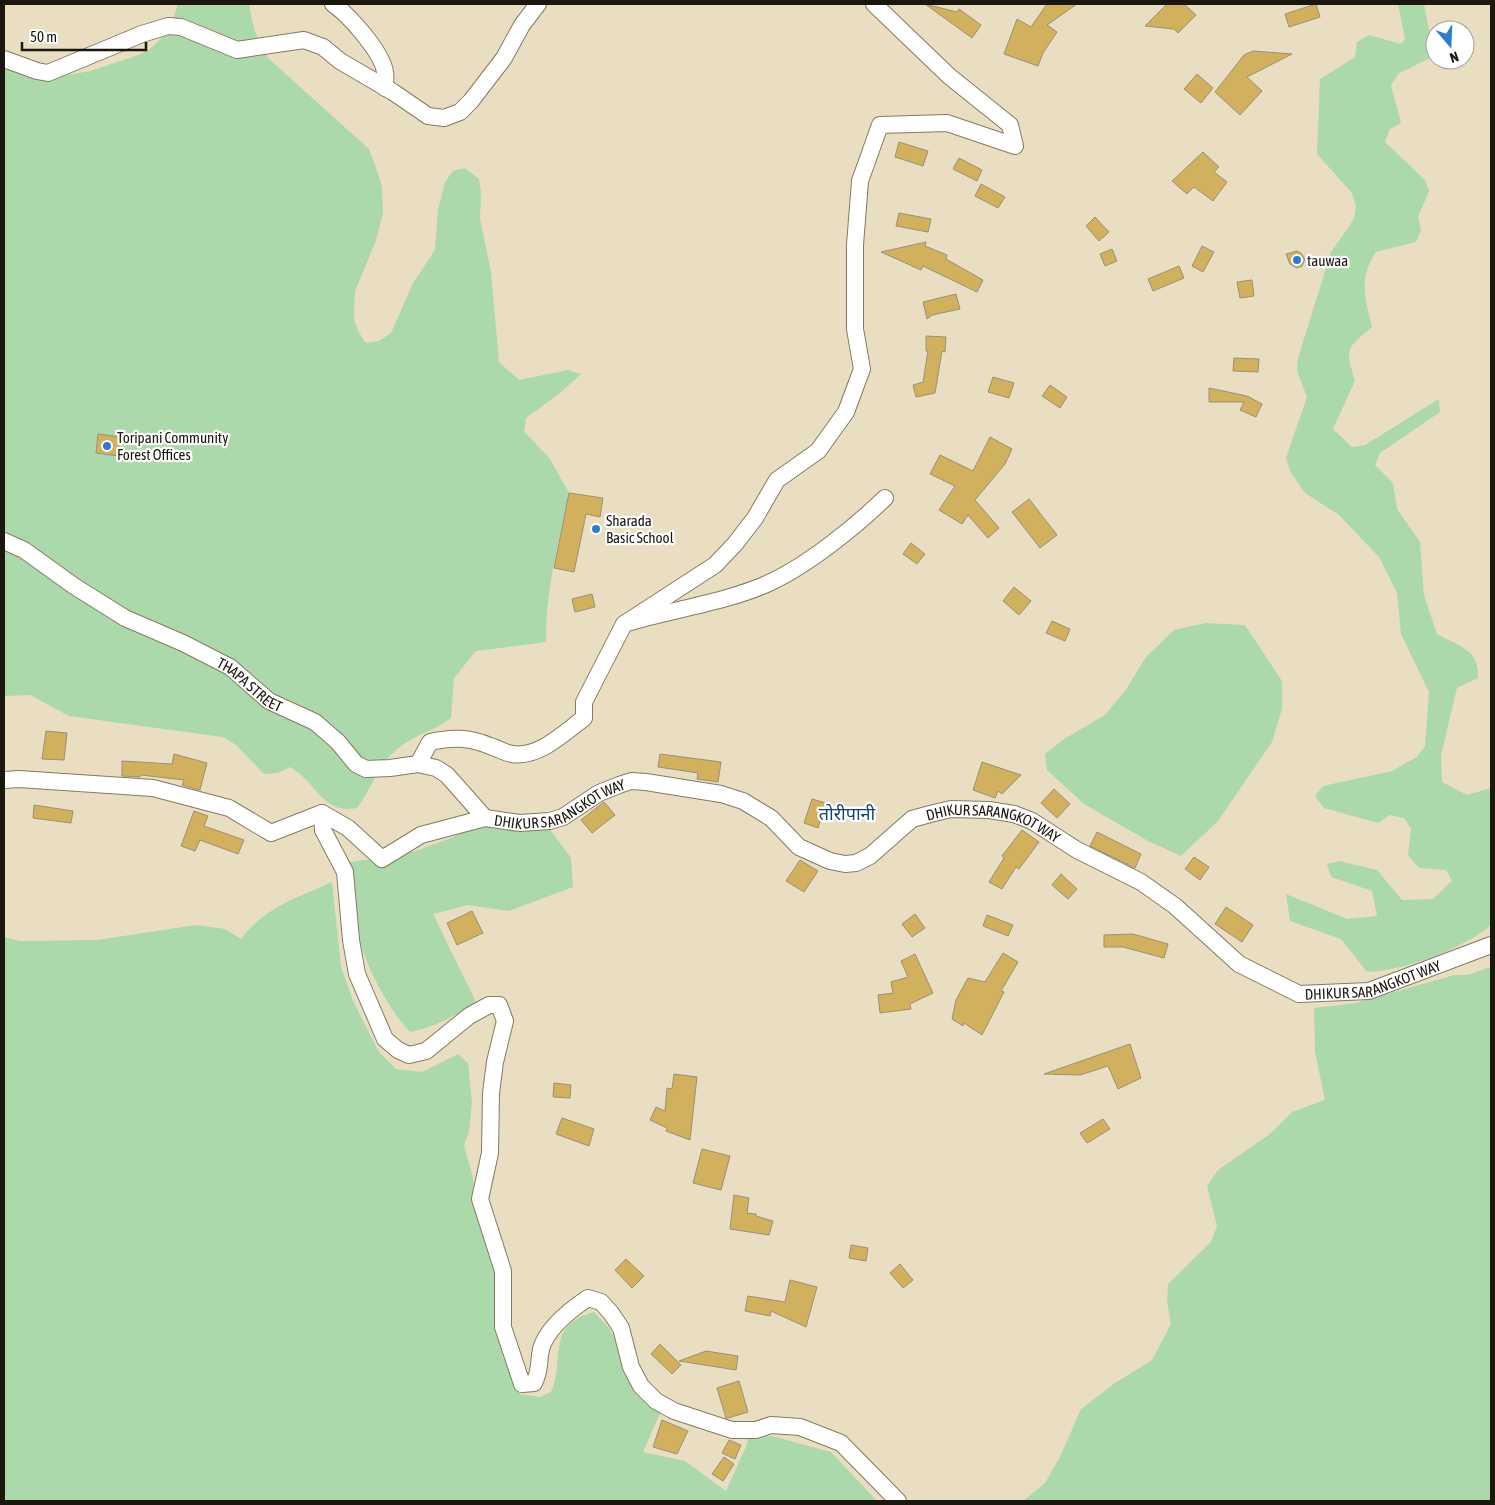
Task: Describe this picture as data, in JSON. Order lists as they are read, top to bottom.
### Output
{
  "streets": {
    "street": ["THAPA STREET", "DHIKUR SARANGKOT WAY"]
  },
  "crossings": [
    ["THAPA STREET", "DHIKUR SARANGKOT WAY"]
  ],
  "districts": ["तोरीपानी"],
  "places": ["tauwaa", "Toripani Community Forest Offices", "Sharada Basic School"],
  "scale_bar": "50 m",
  "north": "bottom"
}
